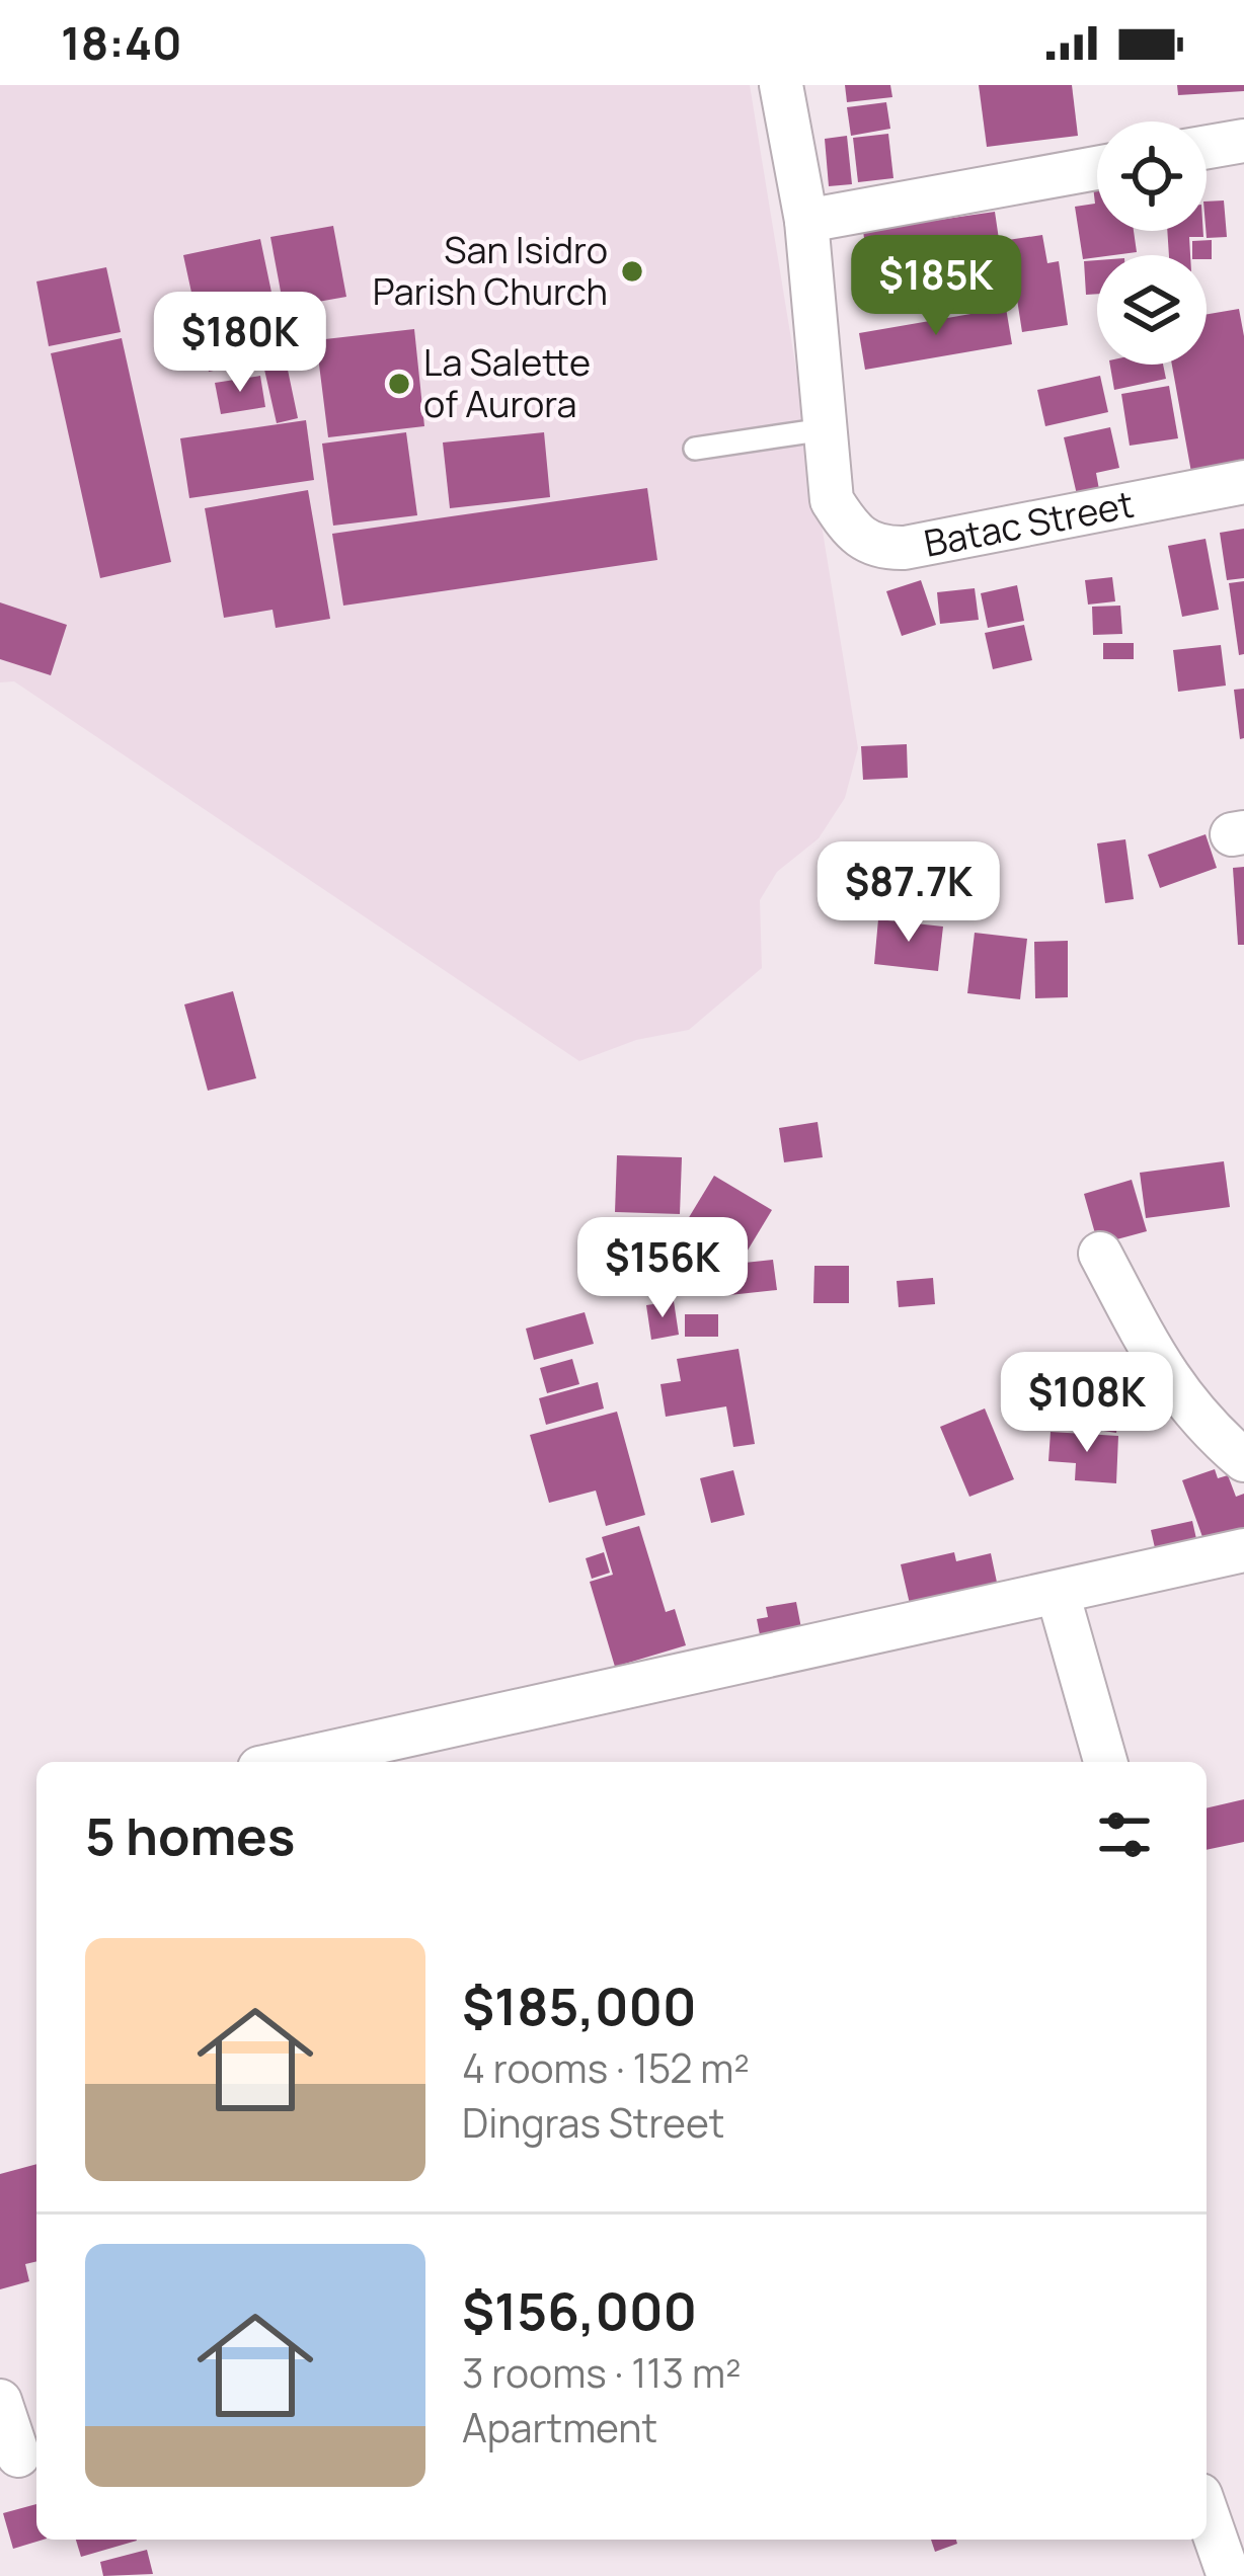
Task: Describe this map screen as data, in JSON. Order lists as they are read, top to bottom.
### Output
{
  "streets": {
    "street": ["Batac Street"]
  },
  "places": ["San Isidro Parish Church", "La Salette of Aurora"],
  "page": {
    "status": "18:40",
    "price": [
      "$185K",
      "$180K",
      "$87.7K",
      "$156K",
      "$108K"
    ],
    "heading": "5 homes",
    "list": [
      {
        "name": "$185,000",
        "note": "4 rooms · 152 m² · Dingras Street"
      },
      {
        "name": "$156,000",
        "note": "3 rooms · 113 m² · Apartment"
      }
    ]
  }
}
